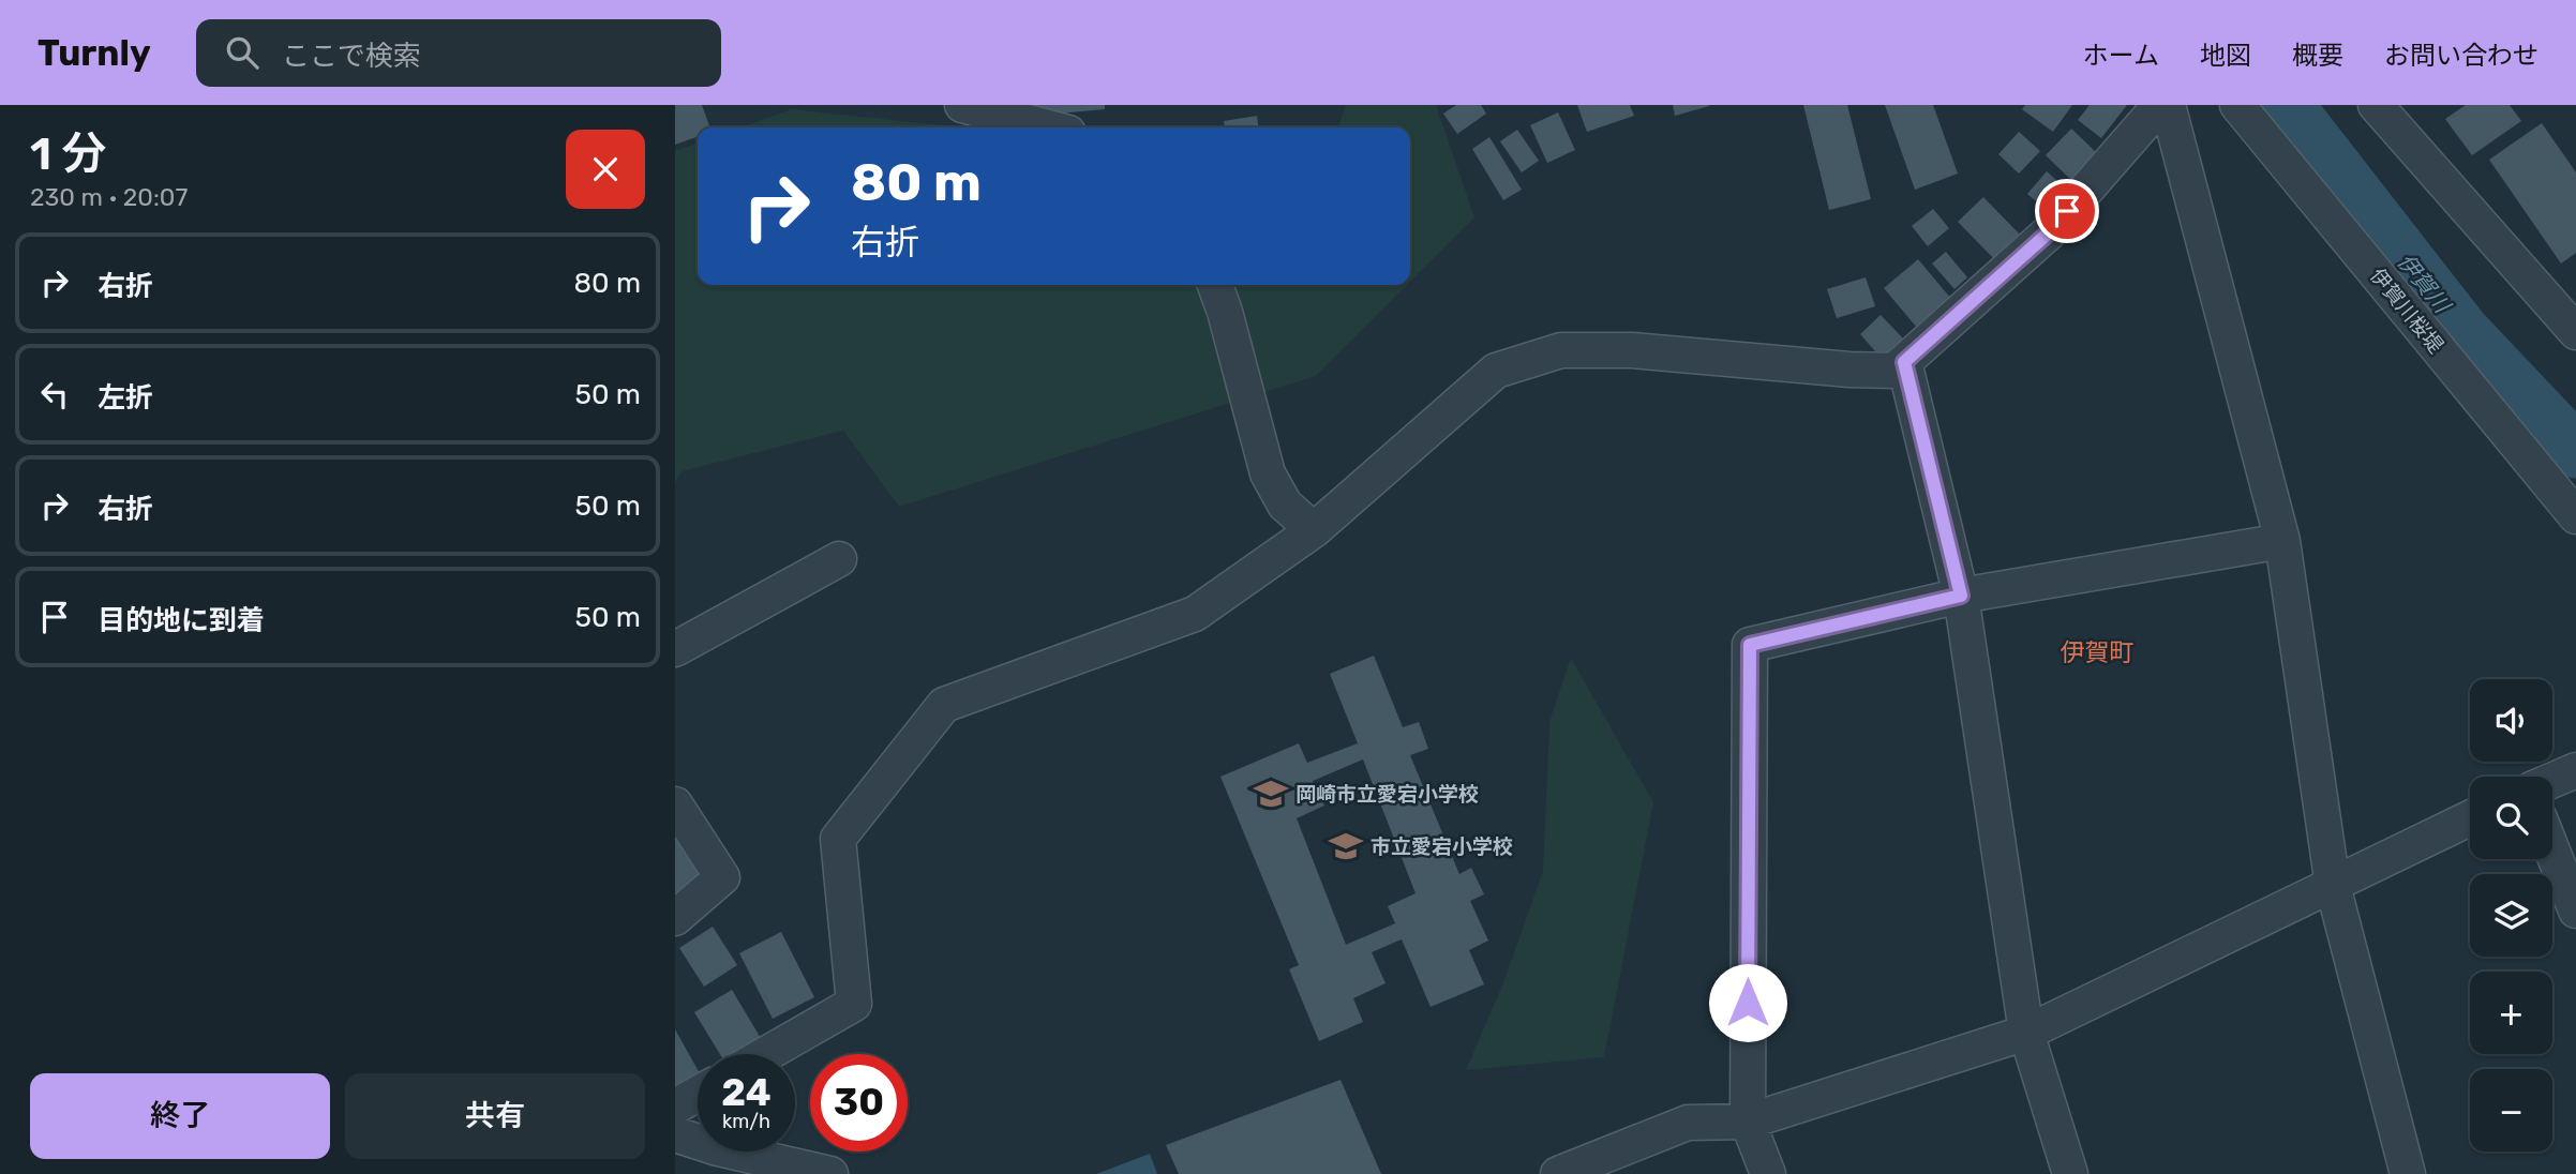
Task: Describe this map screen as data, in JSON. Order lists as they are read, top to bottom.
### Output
{
  "streets": {
    "street": ["伊賀川桜堤"]
  },
  "districts": ["伊賀町"],
  "water": ["伊賀川"],
  "places": {
    "school or university": ["岡崎市立愛宕小学校", "市立愛宕小学校"]
  },
  "page": {
    "header": "Turnly",
    "search": "ここで検索",
    "nav": [
      "ホーム",
      "地図",
      "概要",
      "お問い合わせ"
    ],
    "heading": ["1 分", "230 m · 20:07"],
    "turn": ["80 m", "右折"],
    "list": [
      {
        "name": "右折",
        "value": "80 m"
      },
      {
        "name": "左折",
        "value": "50 m"
      },
      {
        "name": "右折",
        "value": "50 m"
      },
      {
        "name": "目的地に到着",
        "value": "50 m"
      }
    ],
    "map_buttons": ["+", "−"],
    "speed": "24 km/h",
    "limit": "30",
    "buttons": ["終了", "共有"]
  }
}
